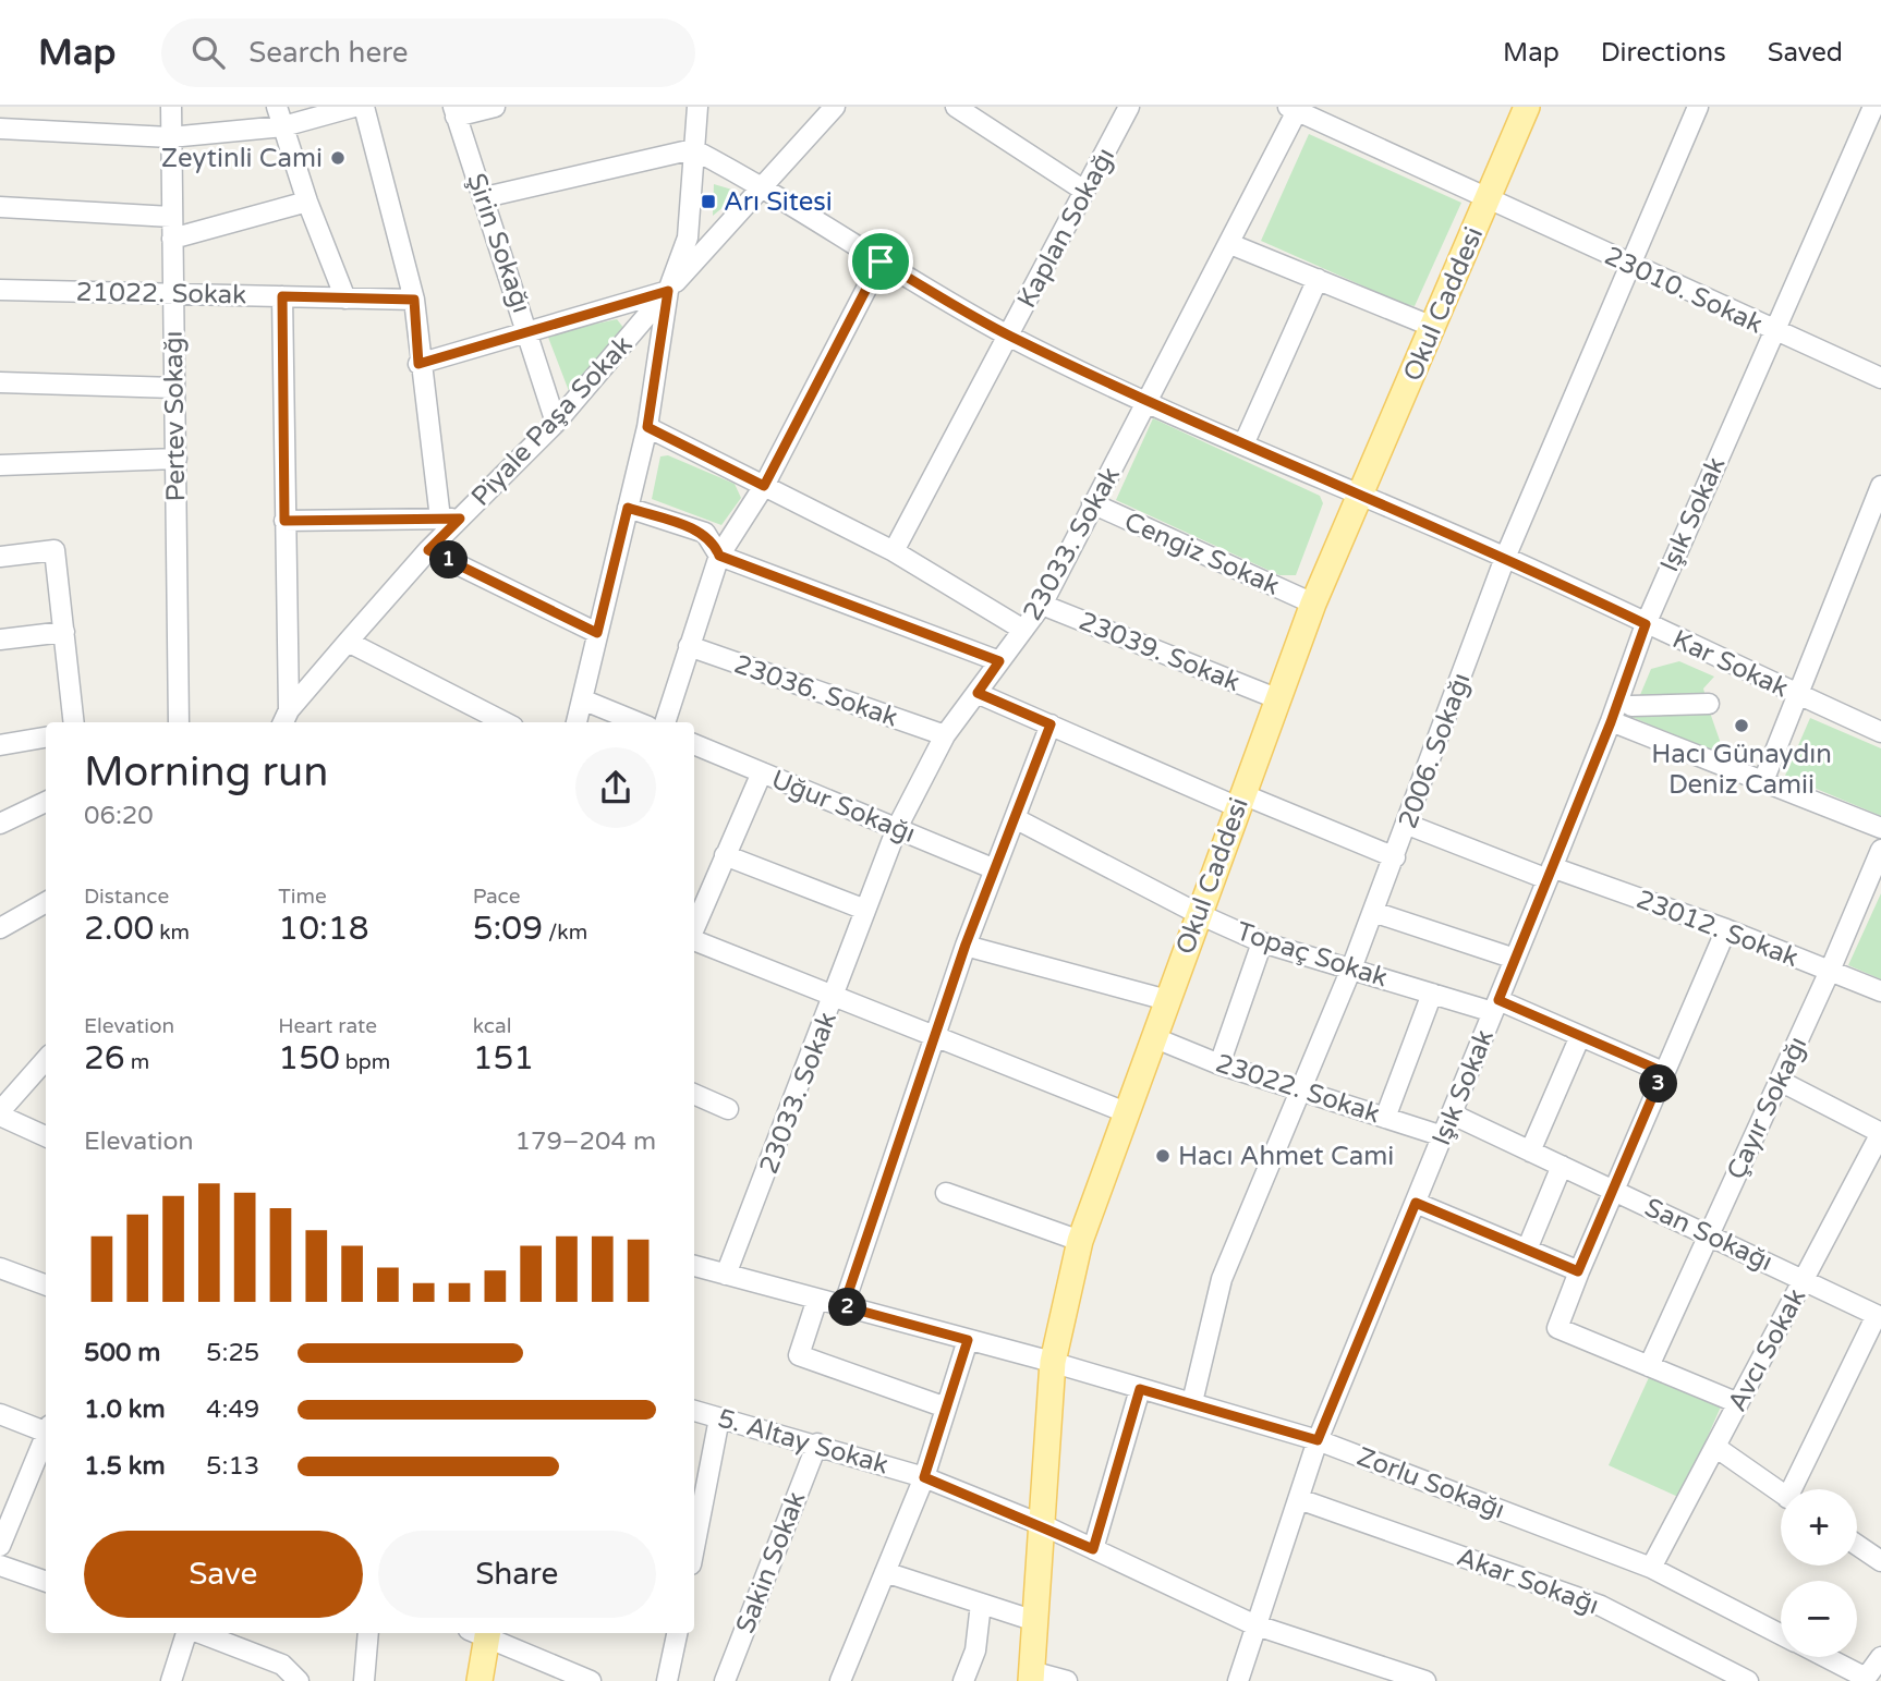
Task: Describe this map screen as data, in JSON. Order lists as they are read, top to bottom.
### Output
{
  "streets": {
    "main road": ["Okul Caddesi"],
    "street": [
      "Kaplan Sokağı",
      "Şirin Sokağı",
      "23010. Sokak",
      "21022. Sokak",
      "Pertev Sokağı",
      "Piyale Paşa Sokak",
      "Işık Sokak",
      "23033. Sokak",
      "Cengiz Sokak",
      "23039. Sokak",
      "Kar Sokak",
      "23036. Sokak",
      "2006. Sokağı",
      "Uğur Sokağı",
      "23012. Sokak",
      "Topaç Sokak",
      "23022. Sokak",
      "Çayır Sokağı",
      "San Sokağı",
      "Avcı Sokak",
      "5. Altay Sokak",
      "Zorlu Sokağı",
      "Sakin Sokak",
      "Akar Sokağı"
    ]
  },
  "crossings": [
    ["Kaplan Sokağı", "Kar Sokak"],
    ["Şirin Sokağı", "Piyale Paşa Sokak"],
    ["23010. Sokak", "Okul Caddesi"],
    ["23010. Sokak", "Işık Sokak"],
    ["23010. Sokak", "23033. Sokak"],
    ["23010. Sokak", "2006. Sokağı"],
    ["21022. Sokak", "Pertev Sokağı"],
    ["Okul Caddesi", "Cengiz Sokak"],
    ["Okul Caddesi", "23039. Sokak"],
    ["Okul Caddesi", "Kar Sokak"],
    ["Okul Caddesi", "Topaç Sokak"],
    ["Okul Caddesi", "23022. Sokak"],
    ["Okul Caddesi", "5. Altay Sokak"],
    ["Okul Caddesi", "Zorlu Sokağı"],
    ["Piyale Paşa Sokak", "Kar Sokak"],
    ["Işık Sokak", "Kar Sokak"],
    ["Işık Sokak", "23012. Sokak"],
    ["Işık Sokak", "Topaç Sokak"],
    ["Işık Sokak", "23022. Sokak"],
    ["Işık Sokak", "San Sokağı"],
    ["Işık Sokak", "5. Altay Sokak"],
    ["Işık Sokak", "Zorlu Sokağı"],
    ["Işık Sokak", "Akar Sokağı"],
    ["23033. Sokak", "Cengiz Sokak"],
    ["23033. Sokak", "23039. Sokak"],
    ["23033. Sokak", "Kar Sokak"],
    ["23033. Sokak", "23036. Sokak"],
    ["23033. Sokak", "Uğur Sokağı"],
    ["23033. Sokak", "Zorlu Sokağı"],
    ["Kar Sokak", "2006. Sokağı"],
    ["2006. Sokağı", "23012. Sokak"],
    ["2006. Sokağı", "Topaç Sokak"],
    ["2006. Sokağı", "23022. Sokak"],
    ["2006. Sokağı", "Zorlu Sokağı"],
    ["23012. Sokak", "Çayır Sokağı"],
    ["Çayır Sokağı", "San Sokağı"],
    ["San Sokağı", "Avcı Sokak"],
    ["Avcı Sokak", "Zorlu Sokağı"],
    ["5. Altay Sokak", "Sakin Sokak"]
  ],
  "places": {
    "other": ["Zeytinli Cami", "Hacı Günaydın Deniz Camii", "Hacı Ahmet Cami"],
    "transit": ["Arı Sitesi"]
  },
  "page": {
    "header": "Map",
    "search": "Search here",
    "nav": ["Map", "Directions", "Saved"],
    "pins": ["1", "3", "2"],
    "heading": ["Morning run", "06:20"],
    "stats": [
      ["Distance", "2.00 km"],
      ["Time", "10:18"],
      ["Pace", "5:09 /km"],
      ["Elevation", "26 m"],
      ["Heart rate", "150 bpm"],
      ["kcal", "151"]
    ],
    "chart": ["Elevation", "179–204 m"],
    "list": [
      {
        "name": "500 m",
        "note": "5:25"
      },
      {
        "name": "1.0 km",
        "note": "4:49"
      },
      {
        "name": "1.5 km",
        "note": "5:13"
      }
    ],
    "map_buttons": ["+", "−"],
    "buttons": ["Save", "Share"]
  }
}
